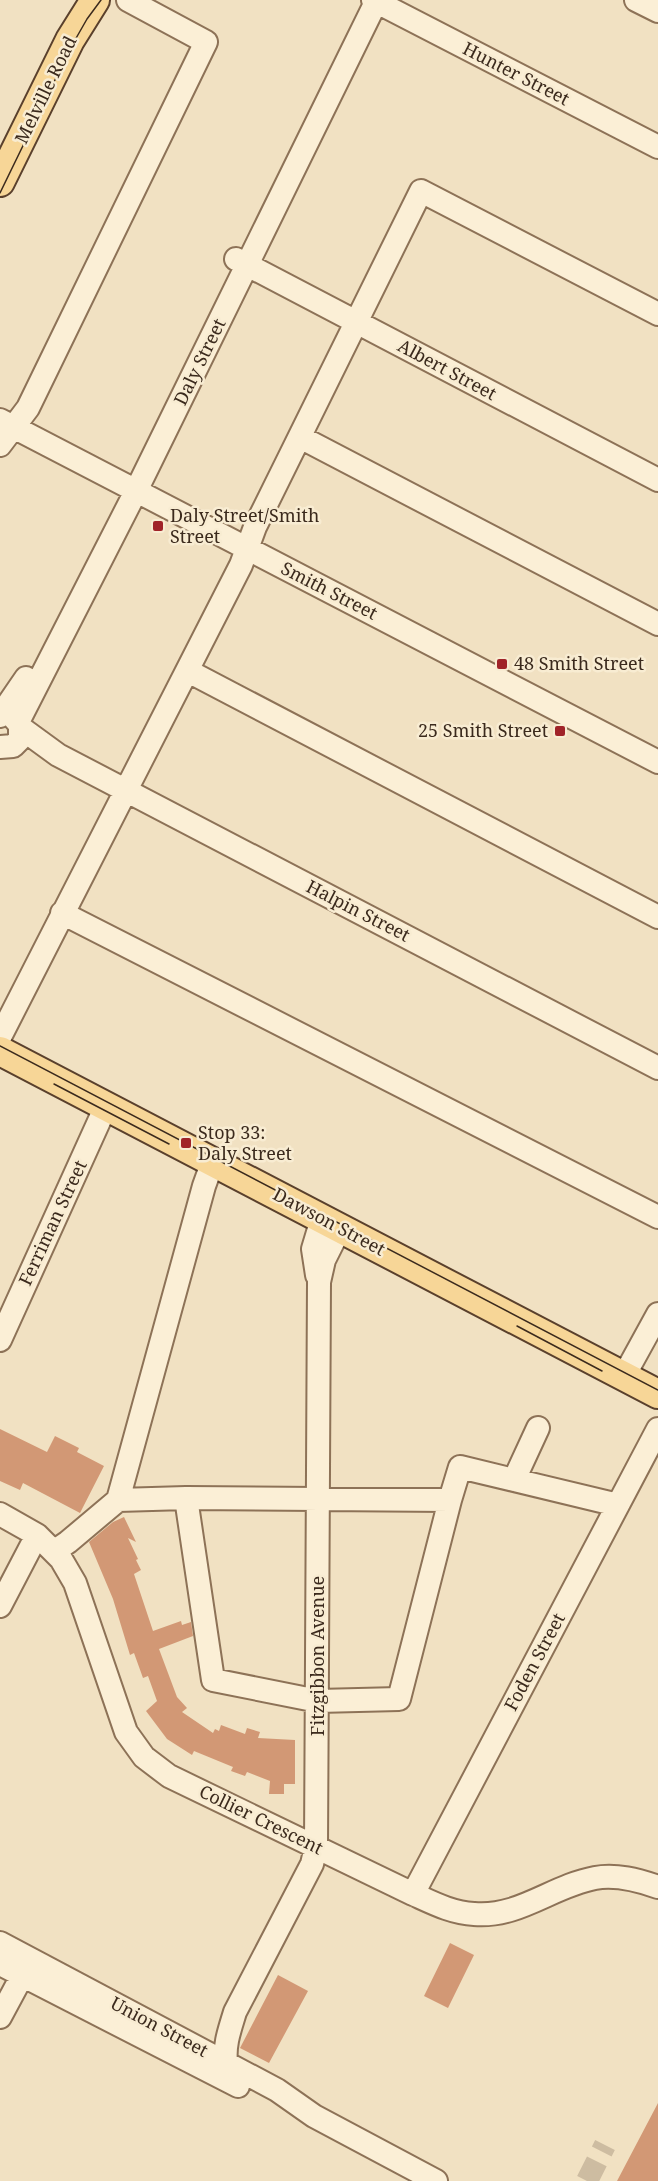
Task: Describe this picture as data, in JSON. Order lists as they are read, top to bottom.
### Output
{
  "streets": {
    "main road": ["Melville Road", "Dawson Street"],
    "street": [
      "Hunter Street",
      "Daly Street",
      "Albert Street",
      "Smith Street",
      "Halpin Street",
      "Ferriman Street",
      "Fitzgibbon Avenue",
      "Foden Street",
      "Collier Crescent",
      "Union Street"
    ]
  },
  "crossings": [
    ["Hunter Street", "Daly Street"],
    ["Daly Street", "Albert Street"],
    ["Daly Street", "Smith Street"],
    ["Daly Street", "Halpin Street"],
    ["Dawson Street", "Ferriman Street"],
    ["Dawson Street", "Fitzgibbon Avenue"],
    ["Fitzgibbon Avenue", "Collier Crescent"],
    ["Fitzgibbon Avenue", "Union Street"],
    ["Foden Street", "Collier Crescent"]
  ],
  "places": {
    "transit": [
      "Daly Street/Smith Street",
      "48 Smith Street",
      "25 Smith Street",
      "Stop 33: Daly Street"
    ]
  }
}
